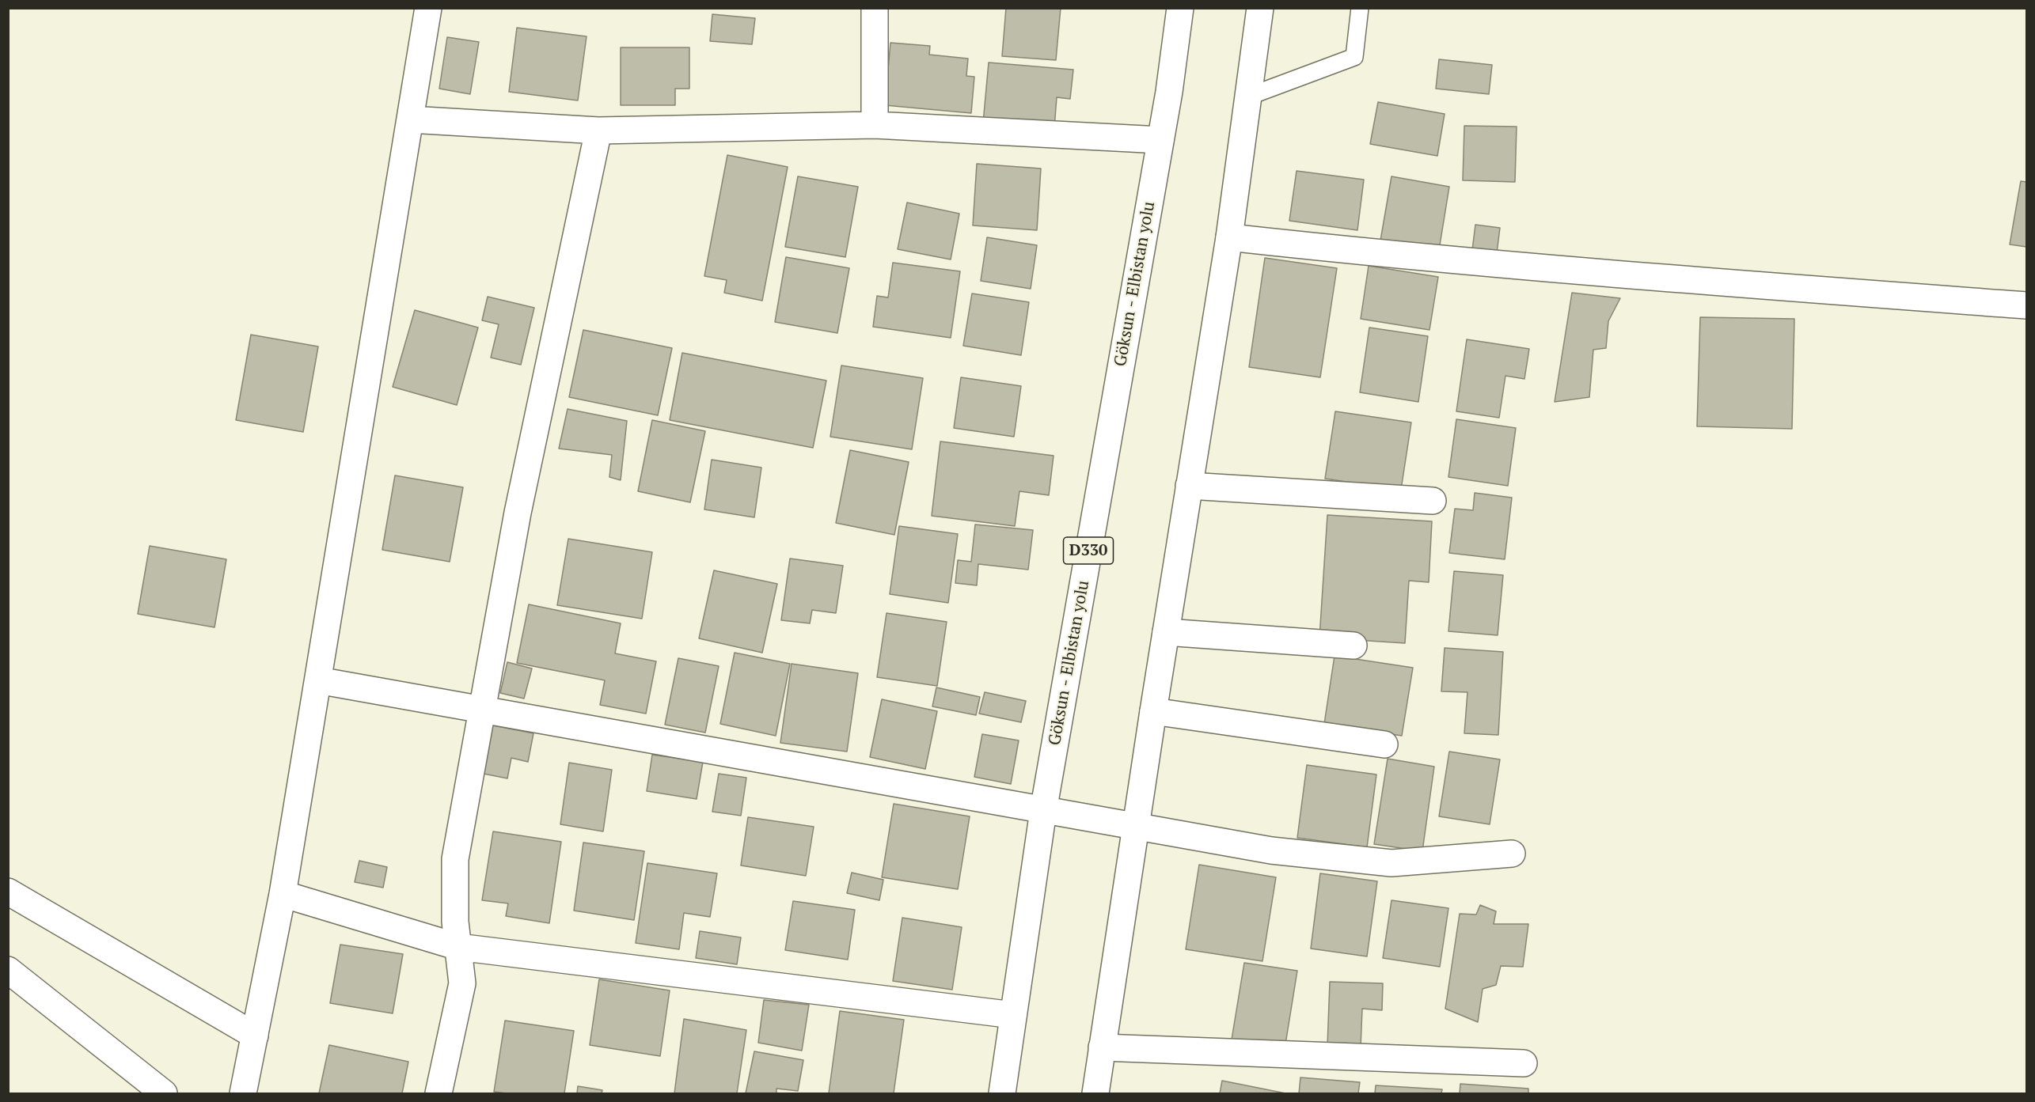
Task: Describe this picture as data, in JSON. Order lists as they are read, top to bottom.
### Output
{
  "streets": {
    "main road": ["Göksun - Elbistan yolu", "D330"]
  }
}
